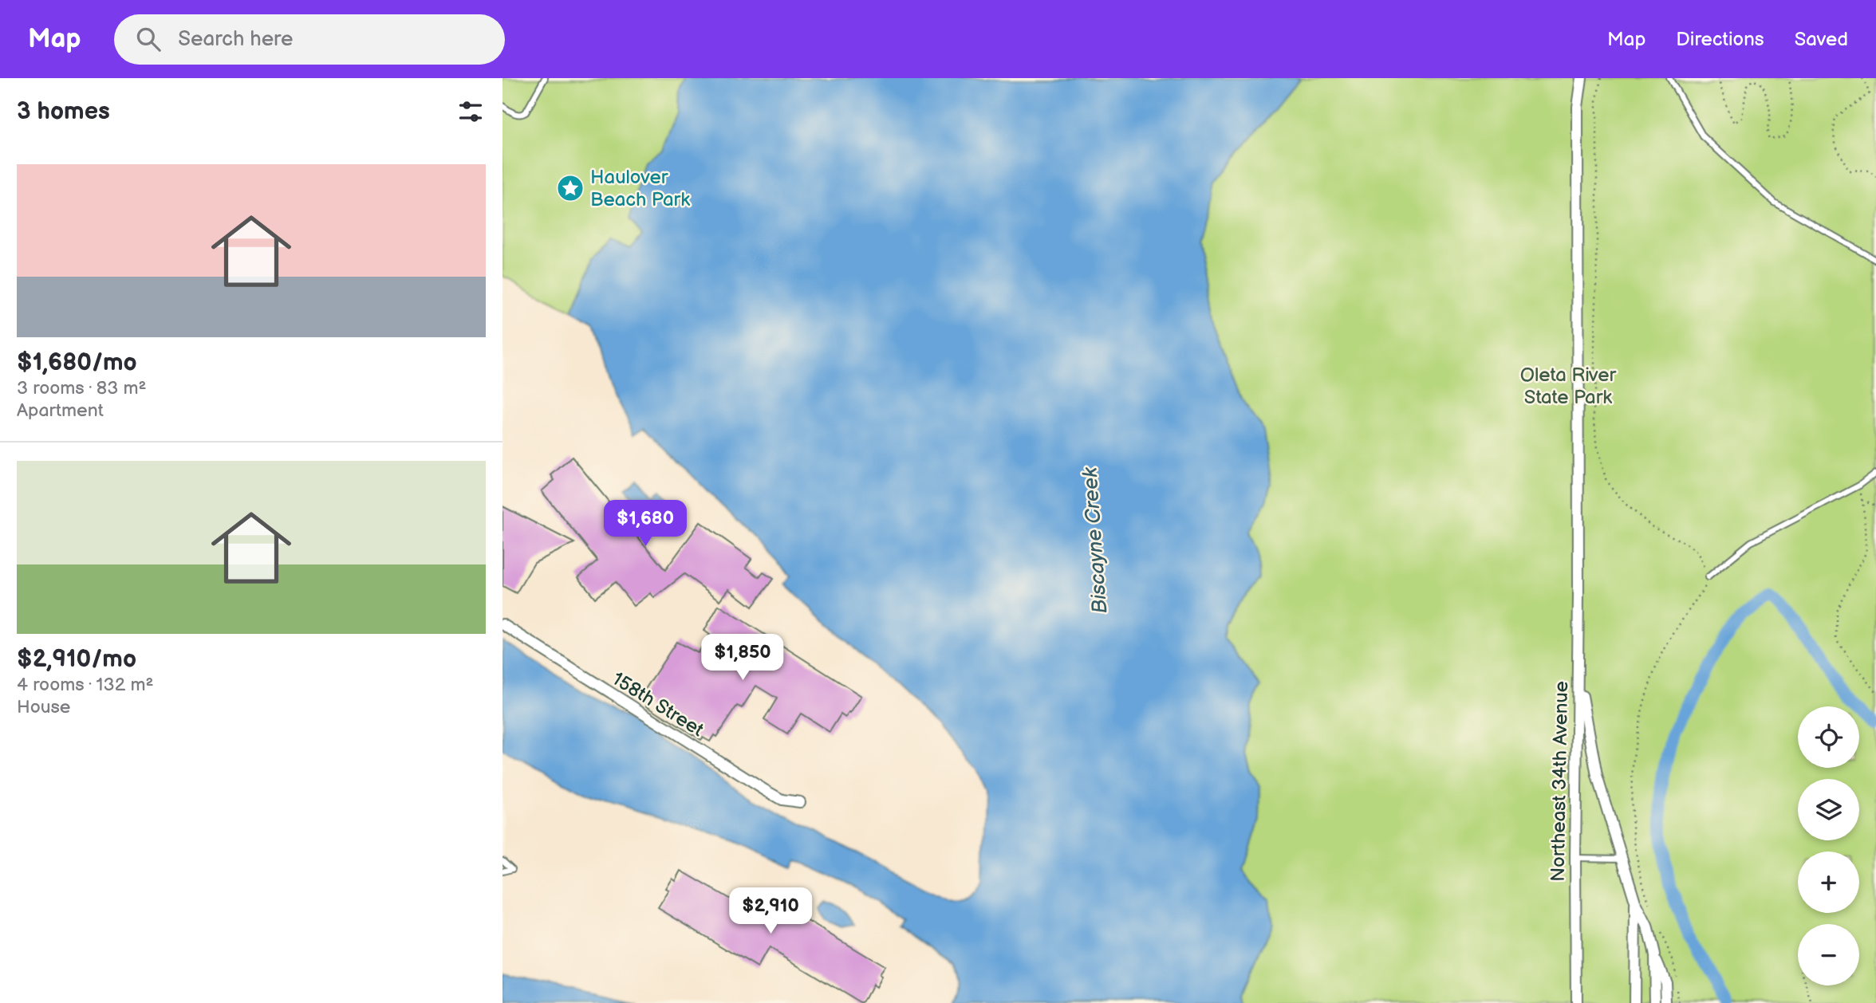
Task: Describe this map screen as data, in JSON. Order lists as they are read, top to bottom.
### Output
{
  "streets": {
    "street": ["158th Street", "Northeast 34th Avenue"]
  },
  "water": ["Biscayne Creek"],
  "parks": ["Oleta River State Park"],
  "places": {
    "place": ["Haulover Beach Park"]
  },
  "page": {
    "header": "Map",
    "search": "Search here",
    "nav": ["Map", "Directions", "Saved"],
    "heading": "3 homes",
    "list": [
      {
        "name": "$1,680/mo",
        "note": "3 rooms · 83 m² · Apartment"
      },
      {
        "name": "$2,910/mo",
        "note": "4 rooms · 132 m² · House"
      }
    ],
    "price": ["$1,680", "$1,850", "$2,910"],
    "map_buttons": ["+", "−"]
  }
}
